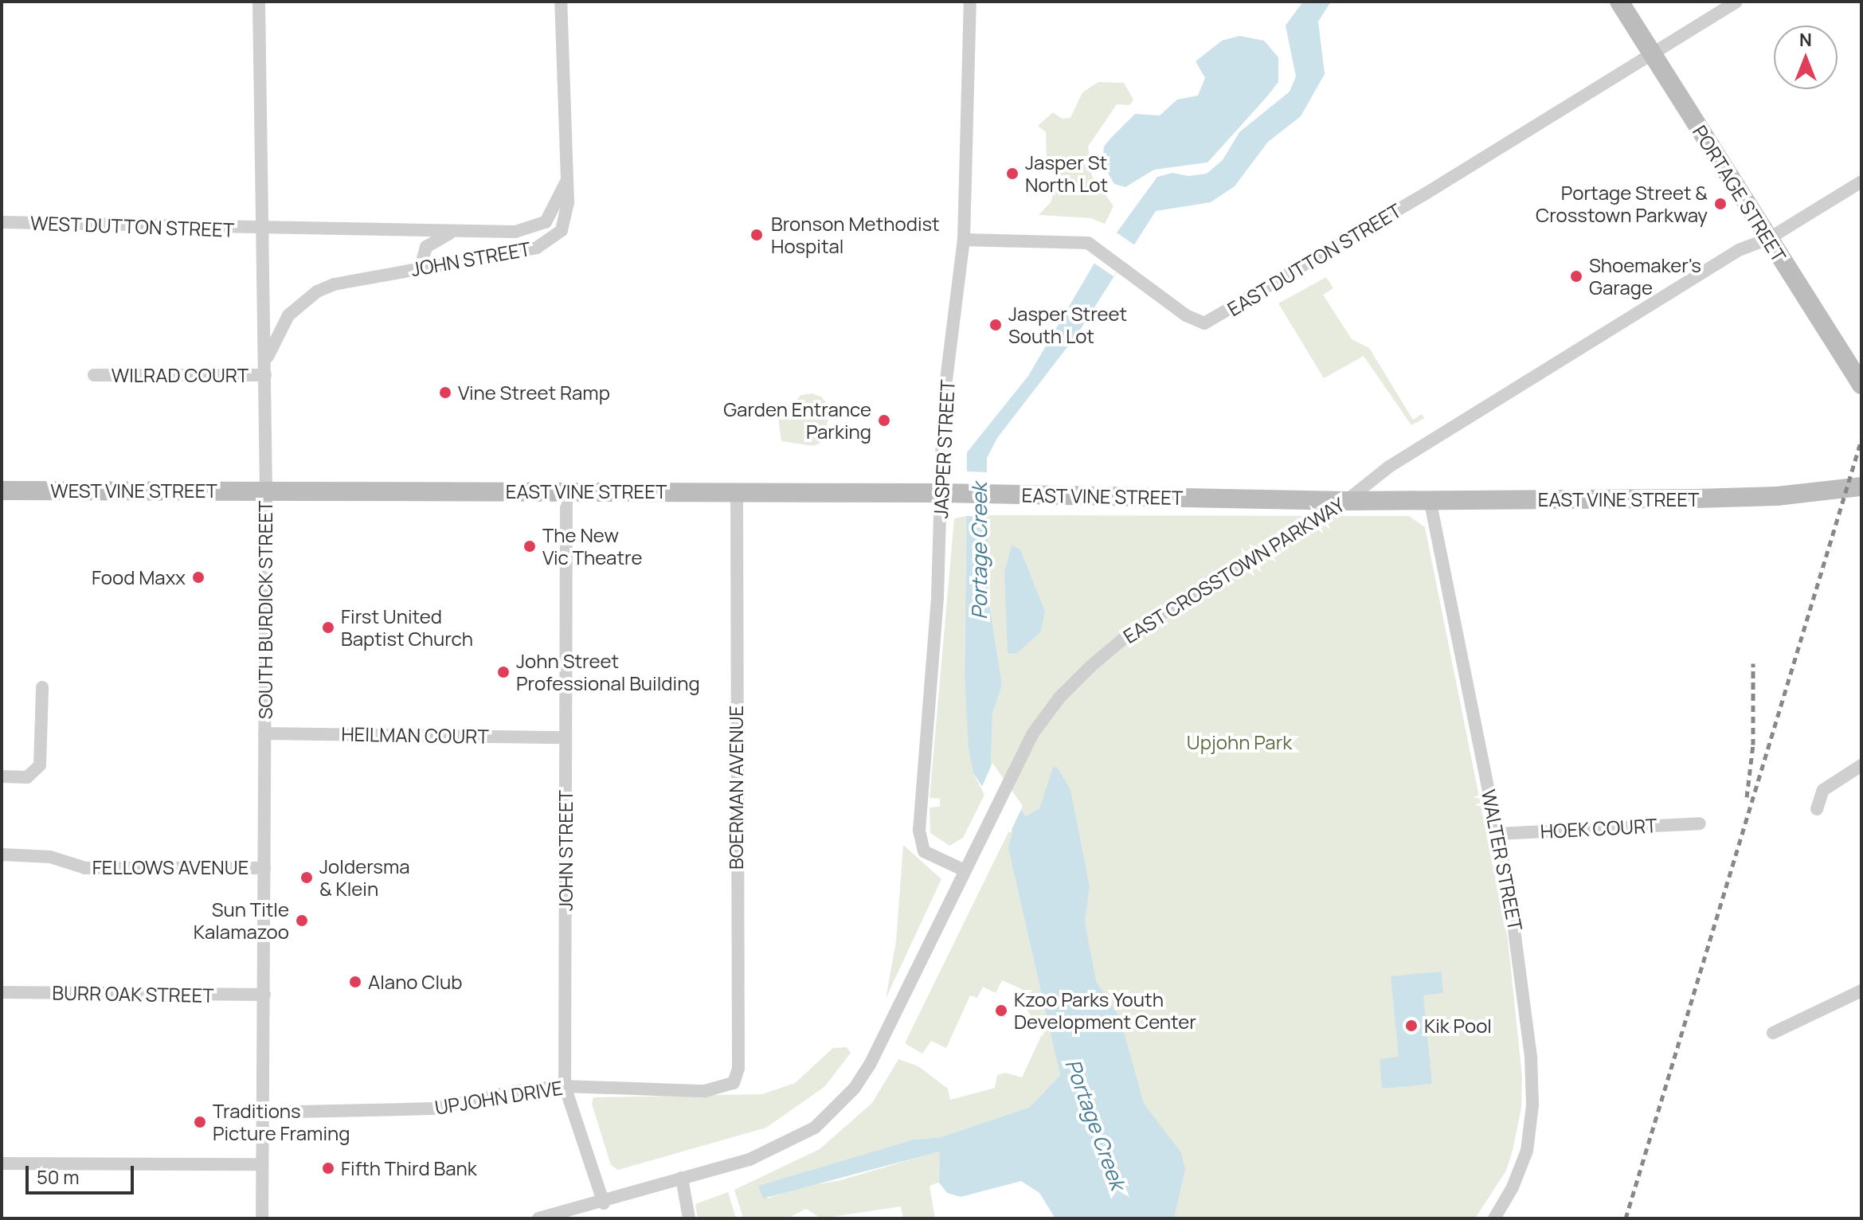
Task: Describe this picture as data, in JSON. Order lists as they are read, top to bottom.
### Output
{
  "streets": {
    "street": [
      "PORTAGE STREET",
      "WEST DUTTON STREET",
      "JOHN STREET",
      "EAST DUTTON STREET",
      "WILRAD COURT",
      "JASPER STREET",
      "WEST VINE STREET",
      "EAST VINE STREET",
      "EAST CROSSTOWN PARKWAY",
      "SOUTH BURDICK STREET",
      "HEILMAN COURT",
      "BOERMAN AVENUE",
      "HOEK COURT",
      "WALTER STREET",
      "FELLOWS AVENUE",
      "BURR OAK STREET",
      "UPJOHN DRIVE"
    ]
  },
  "crossings": [
    ["PORTAGE STREET", "EAST DUTTON STREET"],
    ["PORTAGE STREET", "EAST CROSSTOWN PARKWAY"],
    ["WEST DUTTON STREET", "SOUTH BURDICK STREET"],
    ["JOHN STREET", "WILRAD COURT"],
    ["JOHN STREET", "EAST VINE STREET"],
    ["JOHN STREET", "EAST CROSSTOWN PARKWAY"],
    ["JOHN STREET", "SOUTH BURDICK STREET"],
    ["JOHN STREET", "HEILMAN COURT"],
    ["JOHN STREET", "UPJOHN DRIVE"],
    ["EAST DUTTON STREET", "JASPER STREET"],
    ["WILRAD COURT", "SOUTH BURDICK STREET"],
    ["JASPER STREET", "EAST VINE STREET"],
    ["JASPER STREET", "EAST CROSSTOWN PARKWAY"],
    ["WEST VINE STREET", "EAST VINE STREET"],
    ["WEST VINE STREET", "SOUTH BURDICK STREET"],
    ["EAST VINE STREET", "EAST CROSSTOWN PARKWAY"],
    ["EAST VINE STREET", "SOUTH BURDICK STREET"],
    ["EAST VINE STREET", "BOERMAN AVENUE"],
    ["EAST VINE STREET", "WALTER STREET"],
    ["SOUTH BURDICK STREET", "HEILMAN COURT"],
    ["SOUTH BURDICK STREET", "FELLOWS AVENUE"],
    ["SOUTH BURDICK STREET", "BURR OAK STREET"],
    ["SOUTH BURDICK STREET", "UPJOHN DRIVE"],
    ["BOERMAN AVENUE", "UPJOHN DRIVE"],
    ["HOEK COURT", "WALTER STREET"]
  ],
  "water": ["Portage Creek"],
  "parks": ["Upjohn Park"],
  "places": [
    "Jasper St North Lot",
    "Portage Street & Crosstown Parkway",
    "Bronson Methodist Hospital",
    "Shoemaker's Garage",
    "Jasper Street South Lot",
    "Vine Street Ramp",
    "Garden Entrance Parking",
    "The New Vic Theatre",
    "Food Maxx",
    "First United Baptist Church",
    "John Street Professional Building",
    "Joldersma & Klein",
    "Sun Title Kalamazoo",
    "Alano Club",
    "Kzoo Parks Youth Development Center",
    "Kik Pool",
    "Traditions Picture Framing",
    "Fifth Third Bank"
  ],
  "scale_bar": "50 m",
  "north": "top"
}
